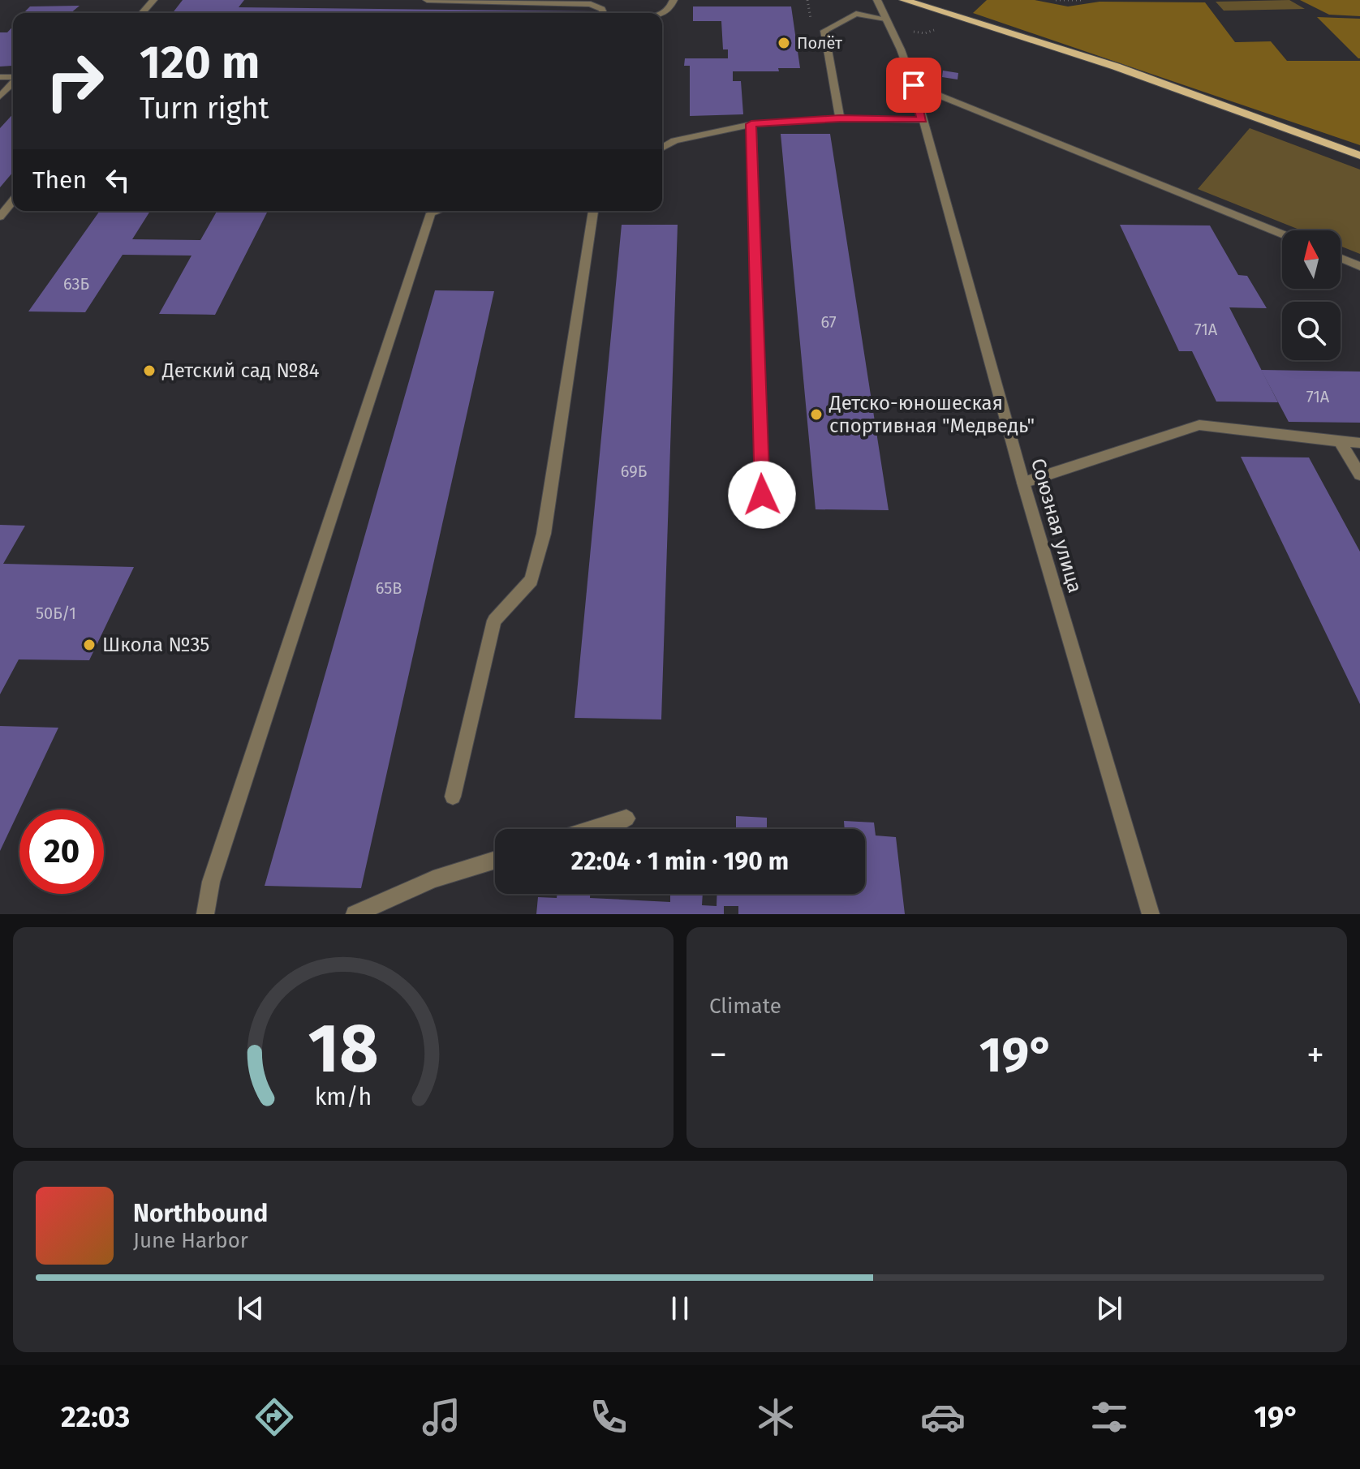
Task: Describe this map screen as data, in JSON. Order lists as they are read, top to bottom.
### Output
{
  "streets": {
    "street": ["Союзная улица"]
  },
  "places": [
    "Полёт",
    "Детский сад №84",
    "Детско-юношеская спортивная \"Медведь\"",
    "Школа №35"
  ],
  "house_numbers": [
    "63Б",
    "67",
    "71А",
    "71А",
    "69Б",
    "65В",
    "50Б/1"
  ],
  "north": "top",
  "page": {
    "turn": ["120 m", "Turn right"],
    "then": "Then",
    "limit": "20",
    "trip": "22:04 · 1 min · 190 m",
    "tile": "Climate",
    "heat": ["−", "19°", "+"],
    "song": ["Northbound", "June Harbor"],
    "tabs": ["22:03", "19°"],
    "gauge": ["18", "km/h"]
  }
}
